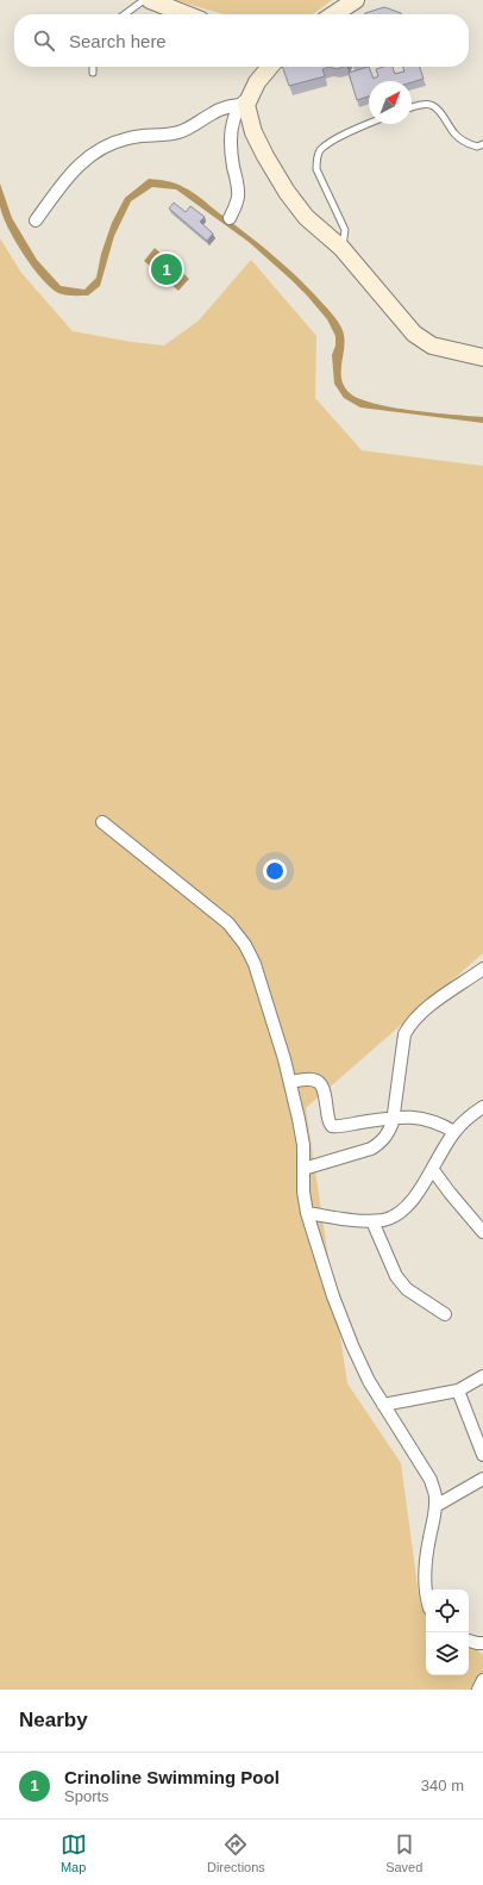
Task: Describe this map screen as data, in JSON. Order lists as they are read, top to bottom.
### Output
{
  "north": "top right",
  "page": {
    "search": "Search here",
    "pins": "1",
    "heading": "Nearby",
    "list": [
      {
        "mark": "1",
        "name": "Crinoline Swimming Pool",
        "note": "Sports",
        "value": "340 m"
      }
    ],
    "nav": ["Map", "Directions", "Saved"]
  }
}
